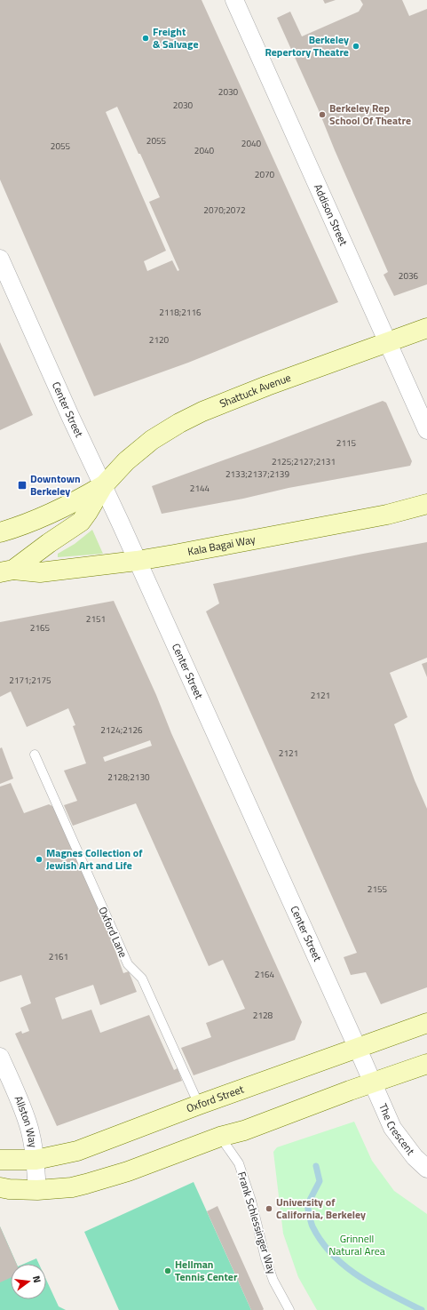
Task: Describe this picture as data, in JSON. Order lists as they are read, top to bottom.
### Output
{
  "streets": {
    "main road": ["Shattuck Avenue", "Kala Bagai Way", "Oxford Street"],
    "street": [
      "Addison Street",
      "Center Street",
      "Allston Way",
      "The Crescent"
    ],
    "lane": ["Oxford Lane", "Frank Schlessinger Way"]
  },
  "crossings": [
    ["Addison Street", "Shattuck Avenue"],
    ["Shattuck Avenue", "Center Street"],
    ["Shattuck Avenue", "Kala Bagai Way"],
    ["Center Street", "Kala Bagai Way"],
    ["Center Street", "Oxford Street"],
    ["Center Street", "The Crescent"],
    ["Oxford Lane", "Oxford Street"],
    ["Oxford Street", "Allston Way"]
  ],
  "parks": ["Grinnell Natural Area"],
  "places": {
    "other": [
      "Freight & Salvage",
      "Berkeley Repertory Theatre",
      "Berkeley Rep School Of Theatre",
      "Magnes Collection of Jewish Art and Life",
      "University of California, Berkeley",
      "Hellman Tennis Center"
    ],
    "transit": ["Downtown Berkeley"]
  },
  "house_numbers": [
    "2030",
    "2030",
    "2055",
    "2040",
    "2055",
    "2040",
    "2070",
    "2070;2072",
    "2036",
    "2118;2116",
    "2120",
    "2115",
    "2125;2127;2131",
    "2133;2137;2139",
    "2144",
    "2151",
    "2165",
    "2171;2175",
    "2121",
    "2124;2126",
    "2121",
    "2128;2130",
    "2155",
    "2161",
    "2164",
    "2128"
  ],
  "north": "right"
}
